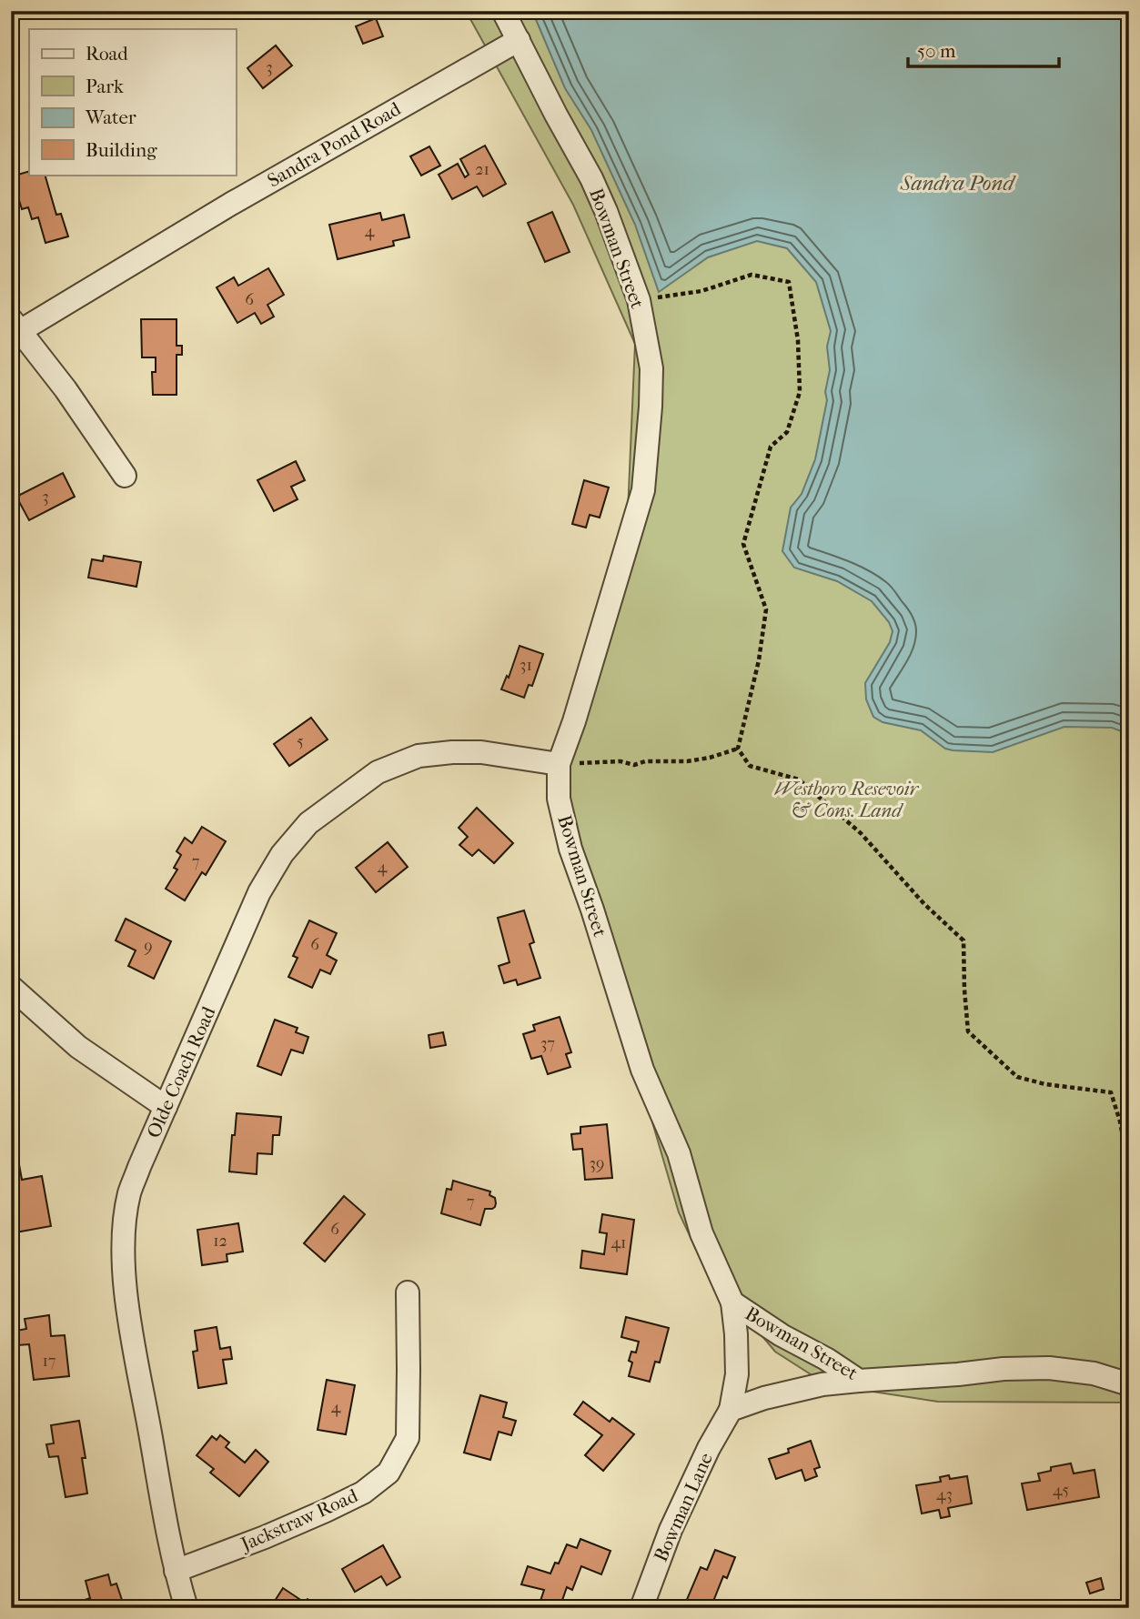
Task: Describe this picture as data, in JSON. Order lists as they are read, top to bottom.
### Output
{
  "streets": {
    "street": [
      "Sandra Pond Road",
      "Bowman Street",
      "Olde Coach Road",
      "Bowman Lane",
      "Jackstraw Road"
    ]
  },
  "crossings": [
    ["Sandra Pond Road", "Bowman Street"],
    ["Bowman Street", "Olde Coach Road"],
    ["Bowman Street", "Bowman Lane"],
    ["Olde Coach Road", "Jackstraw Road"]
  ],
  "water": ["Sandra Pond"],
  "parks": ["Westboro Resevoir & Cons. Land"],
  "house_numbers": [
    "3",
    "21",
    "4",
    "6",
    "3",
    "31",
    "5",
    "7",
    "4",
    "6",
    "9",
    "37",
    "39",
    "7",
    "6",
    "12",
    "41",
    "17",
    "4",
    "45",
    "43"
  ],
  "legend": [
    "Road",
    "Park",
    "Water",
    "Building"
  ],
  "scale_bar": "50 m"
}
